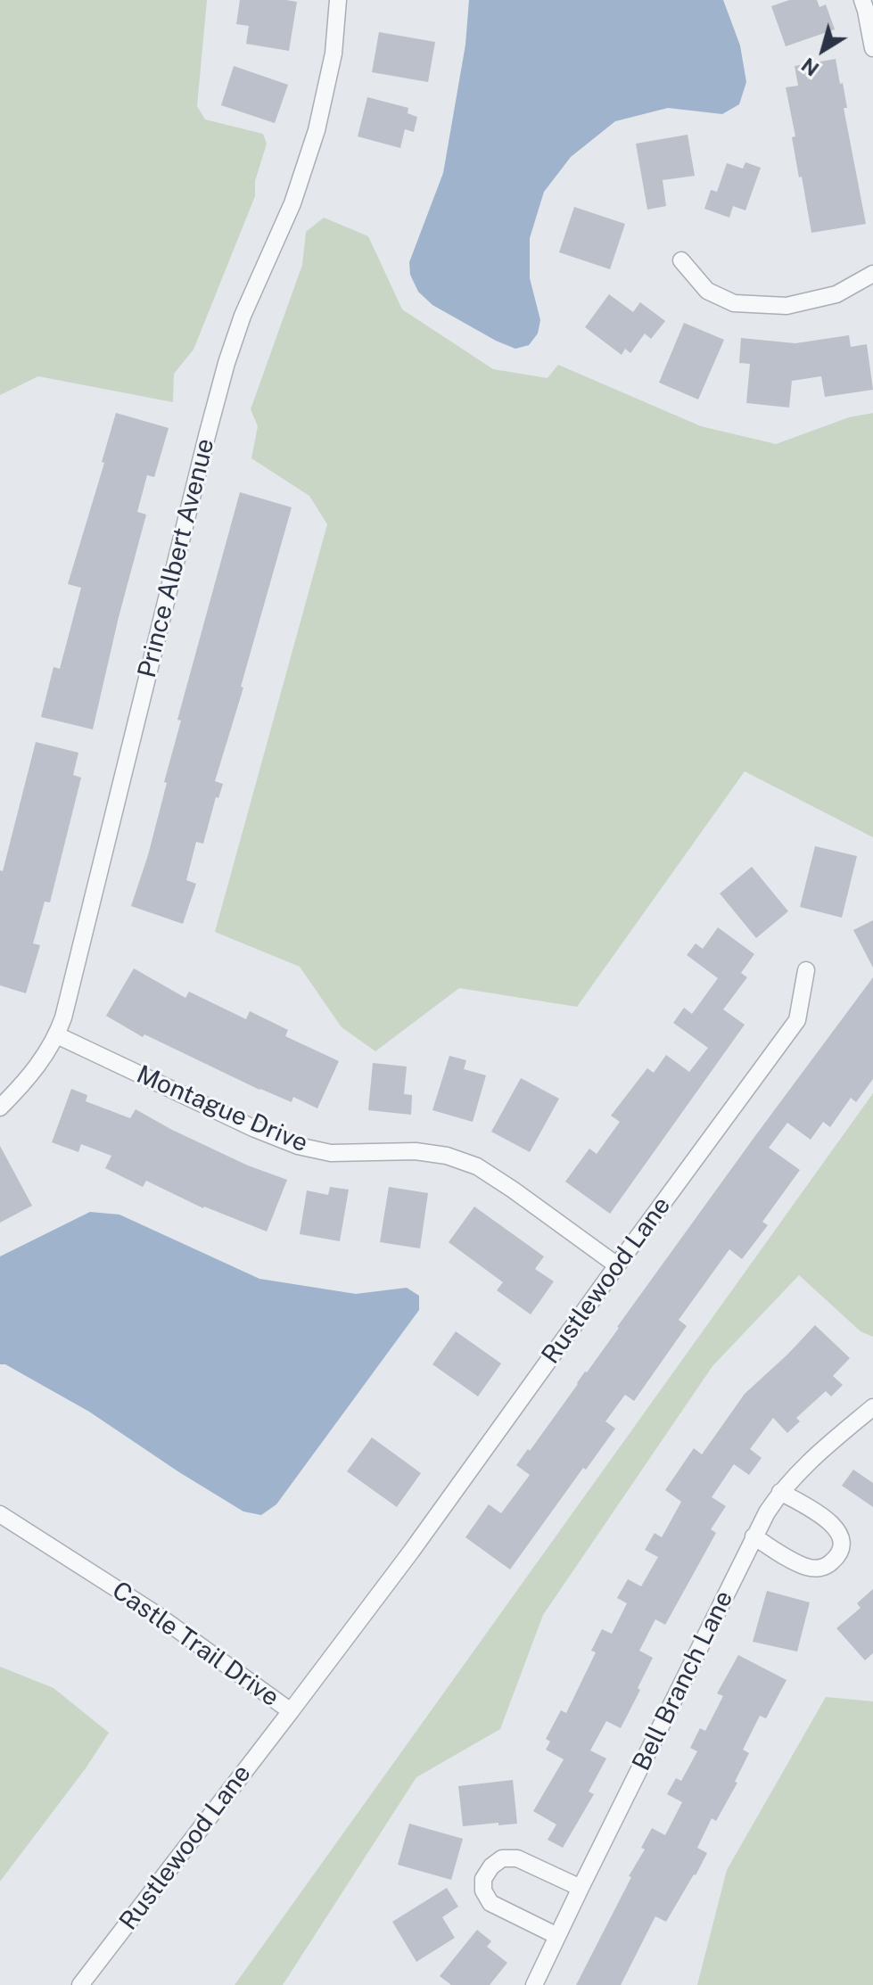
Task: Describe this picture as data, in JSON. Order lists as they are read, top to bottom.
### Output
{
  "streets": {
    "street": [
      "Prince Albert Avenue",
      "Montague Drive",
      "Rustlewood Lane",
      "Castle Trail Drive",
      "Bell Branch Lane"
    ]
  },
  "crossings": [
    ["Prince Albert Avenue", "Montague Drive"],
    ["Montague Drive", "Rustlewood Lane"],
    ["Rustlewood Lane", "Castle Trail Drive"]
  ],
  "north": "bottom left"
}
